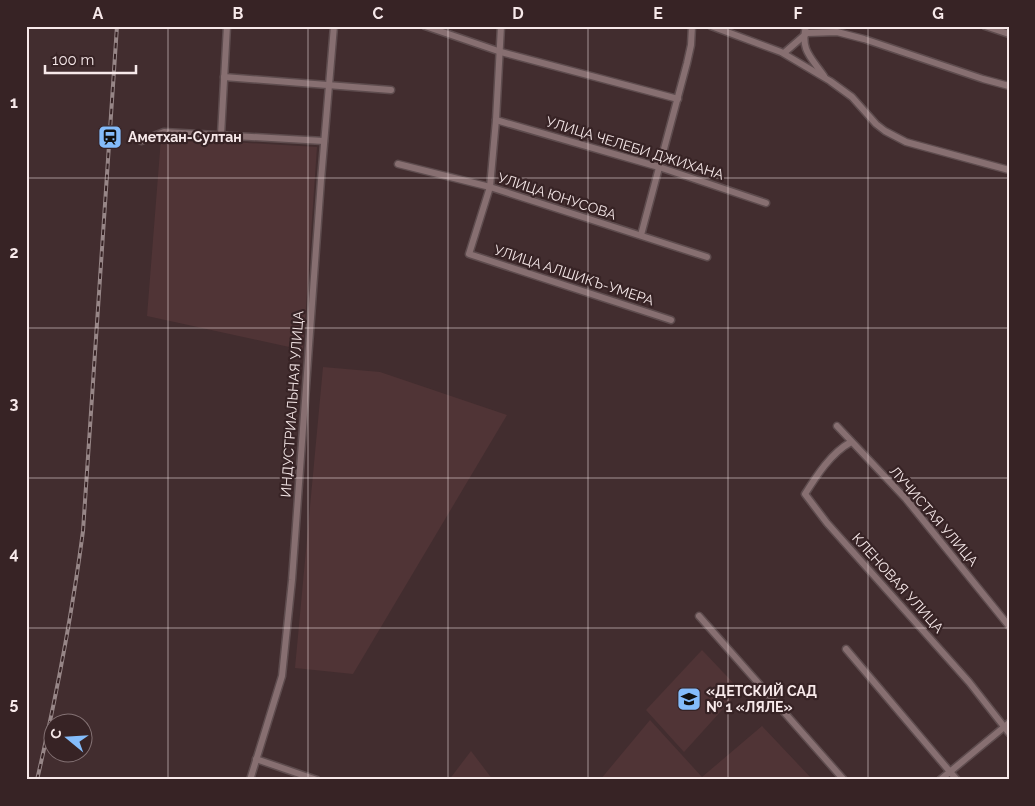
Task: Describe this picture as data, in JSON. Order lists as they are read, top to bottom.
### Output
{
  "streets": {
    "street": [
      "УЛИЦА ЧЕЛЕБИ ДЖИХАНА",
      "УЛИЦА ЮНУСОВА",
      "УЛИЦА АЛШИКЪ-УМЕРА",
      "ИНДУСТРИАЛЬНАЯ УЛИЦА",
      "ЛУЧИСТАЯ УЛИЦА",
      "КЛЕНОВАЯ УЛИЦА"
    ]
  },
  "crossings": [
    ["УЛИЦА ЮНУСОВА", "УЛИЦА АЛШИКЪ-УМЕРА"],
    ["ЛУЧИСТАЯ УЛИЦА", "КЛЕНОВАЯ УЛИЦА"]
  ],
  "places": {
    "station": ["Аметхан-Султан"],
    "school or university": ["«ДЕТСКИЙ САД № 1 «ЛЯЛЕ»"]
  },
  "scale_bar": "100 m",
  "north": "left",
  "grid": {
    "columns": [
      "A",
      "B",
      "C",
      "D",
      "E",
      "F",
      "G"
    ],
    "rows": [
      "1",
      "2",
      "3",
      "4",
      "5"
    ]
  }
}
